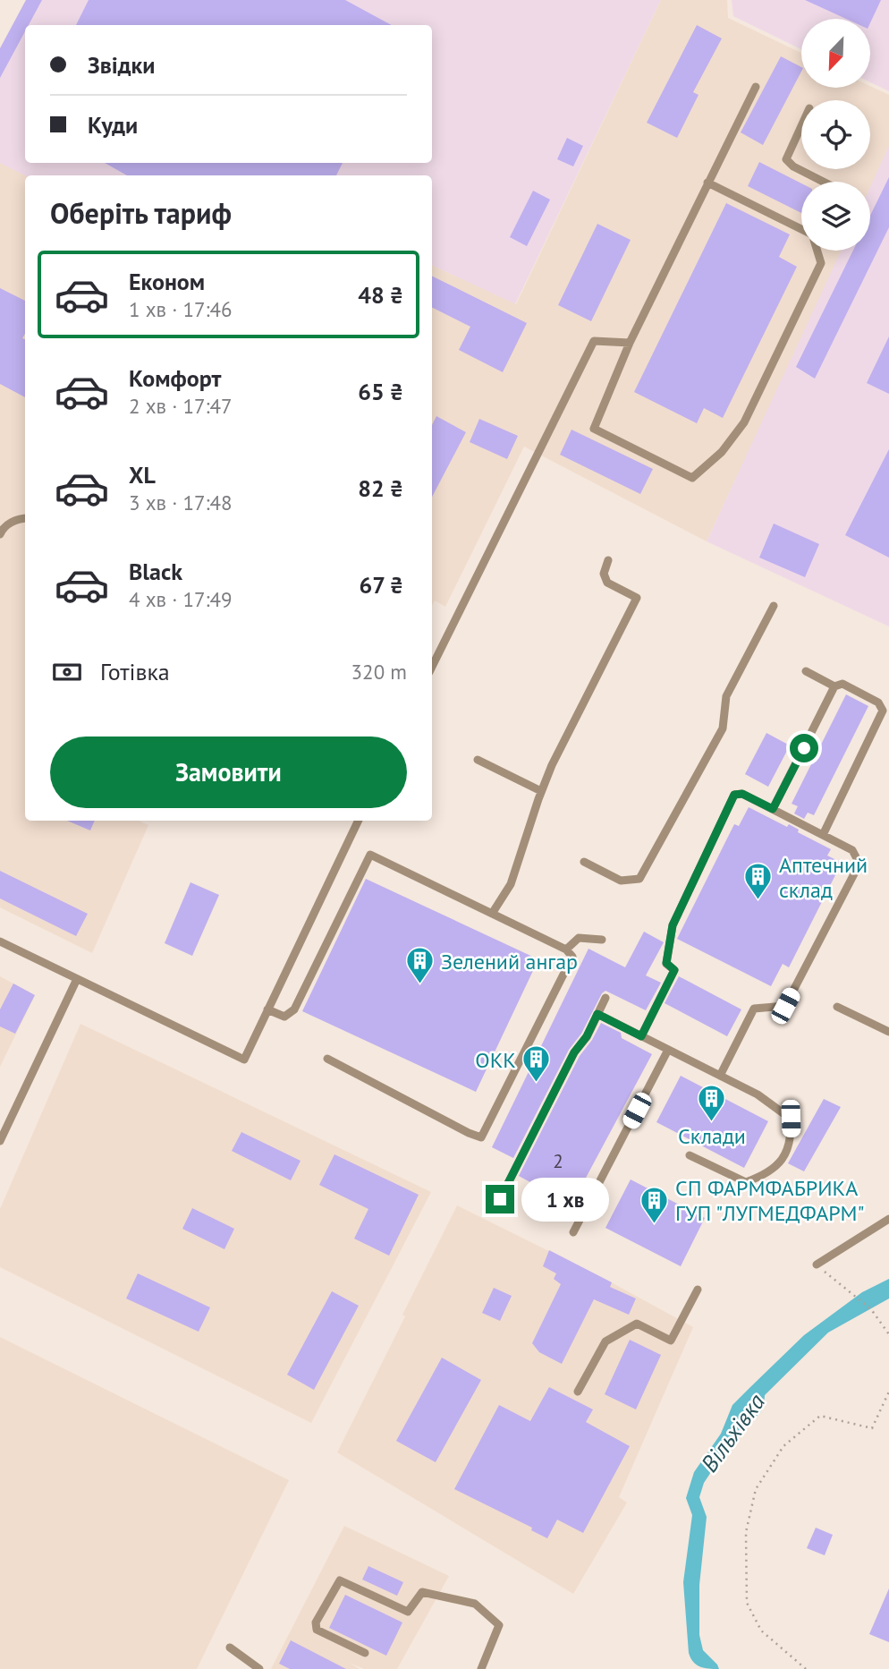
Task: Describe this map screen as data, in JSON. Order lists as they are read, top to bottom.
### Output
{
  "water": ["Вільхівка"],
  "places": {
    "building": [
      "Аптечний склад",
      "Зелений ангар",
      "ОКК",
      "Склади",
      "СП ФАРМФАБРИКА ГУП \"ЛУГМЕДФАРМ\""
    ]
  },
  "house_numbers": ["2"],
  "north": "bottom left",
  "page": {
    "banner": ["Звідки", "Куди"],
    "heading": "Оберіть тариф",
    "list": [
      {
        "name": "Економ",
        "note": "1 хв · 17:46",
        "value": "48 ₴"
      },
      {
        "name": "Комфорт",
        "note": "2 хв · 17:47",
        "value": "65 ₴"
      },
      {
        "name": "XL",
        "note": "3 хв · 17:48",
        "value": "82 ₴"
      },
      {
        "name": "Black",
        "note": "4 хв · 17:49",
        "value": "67 ₴"
      }
    ],
    "pay": ["Готівка", "320 m"],
    "buttons": "Замовити",
    "bubble": "1 хв"
  }
}
